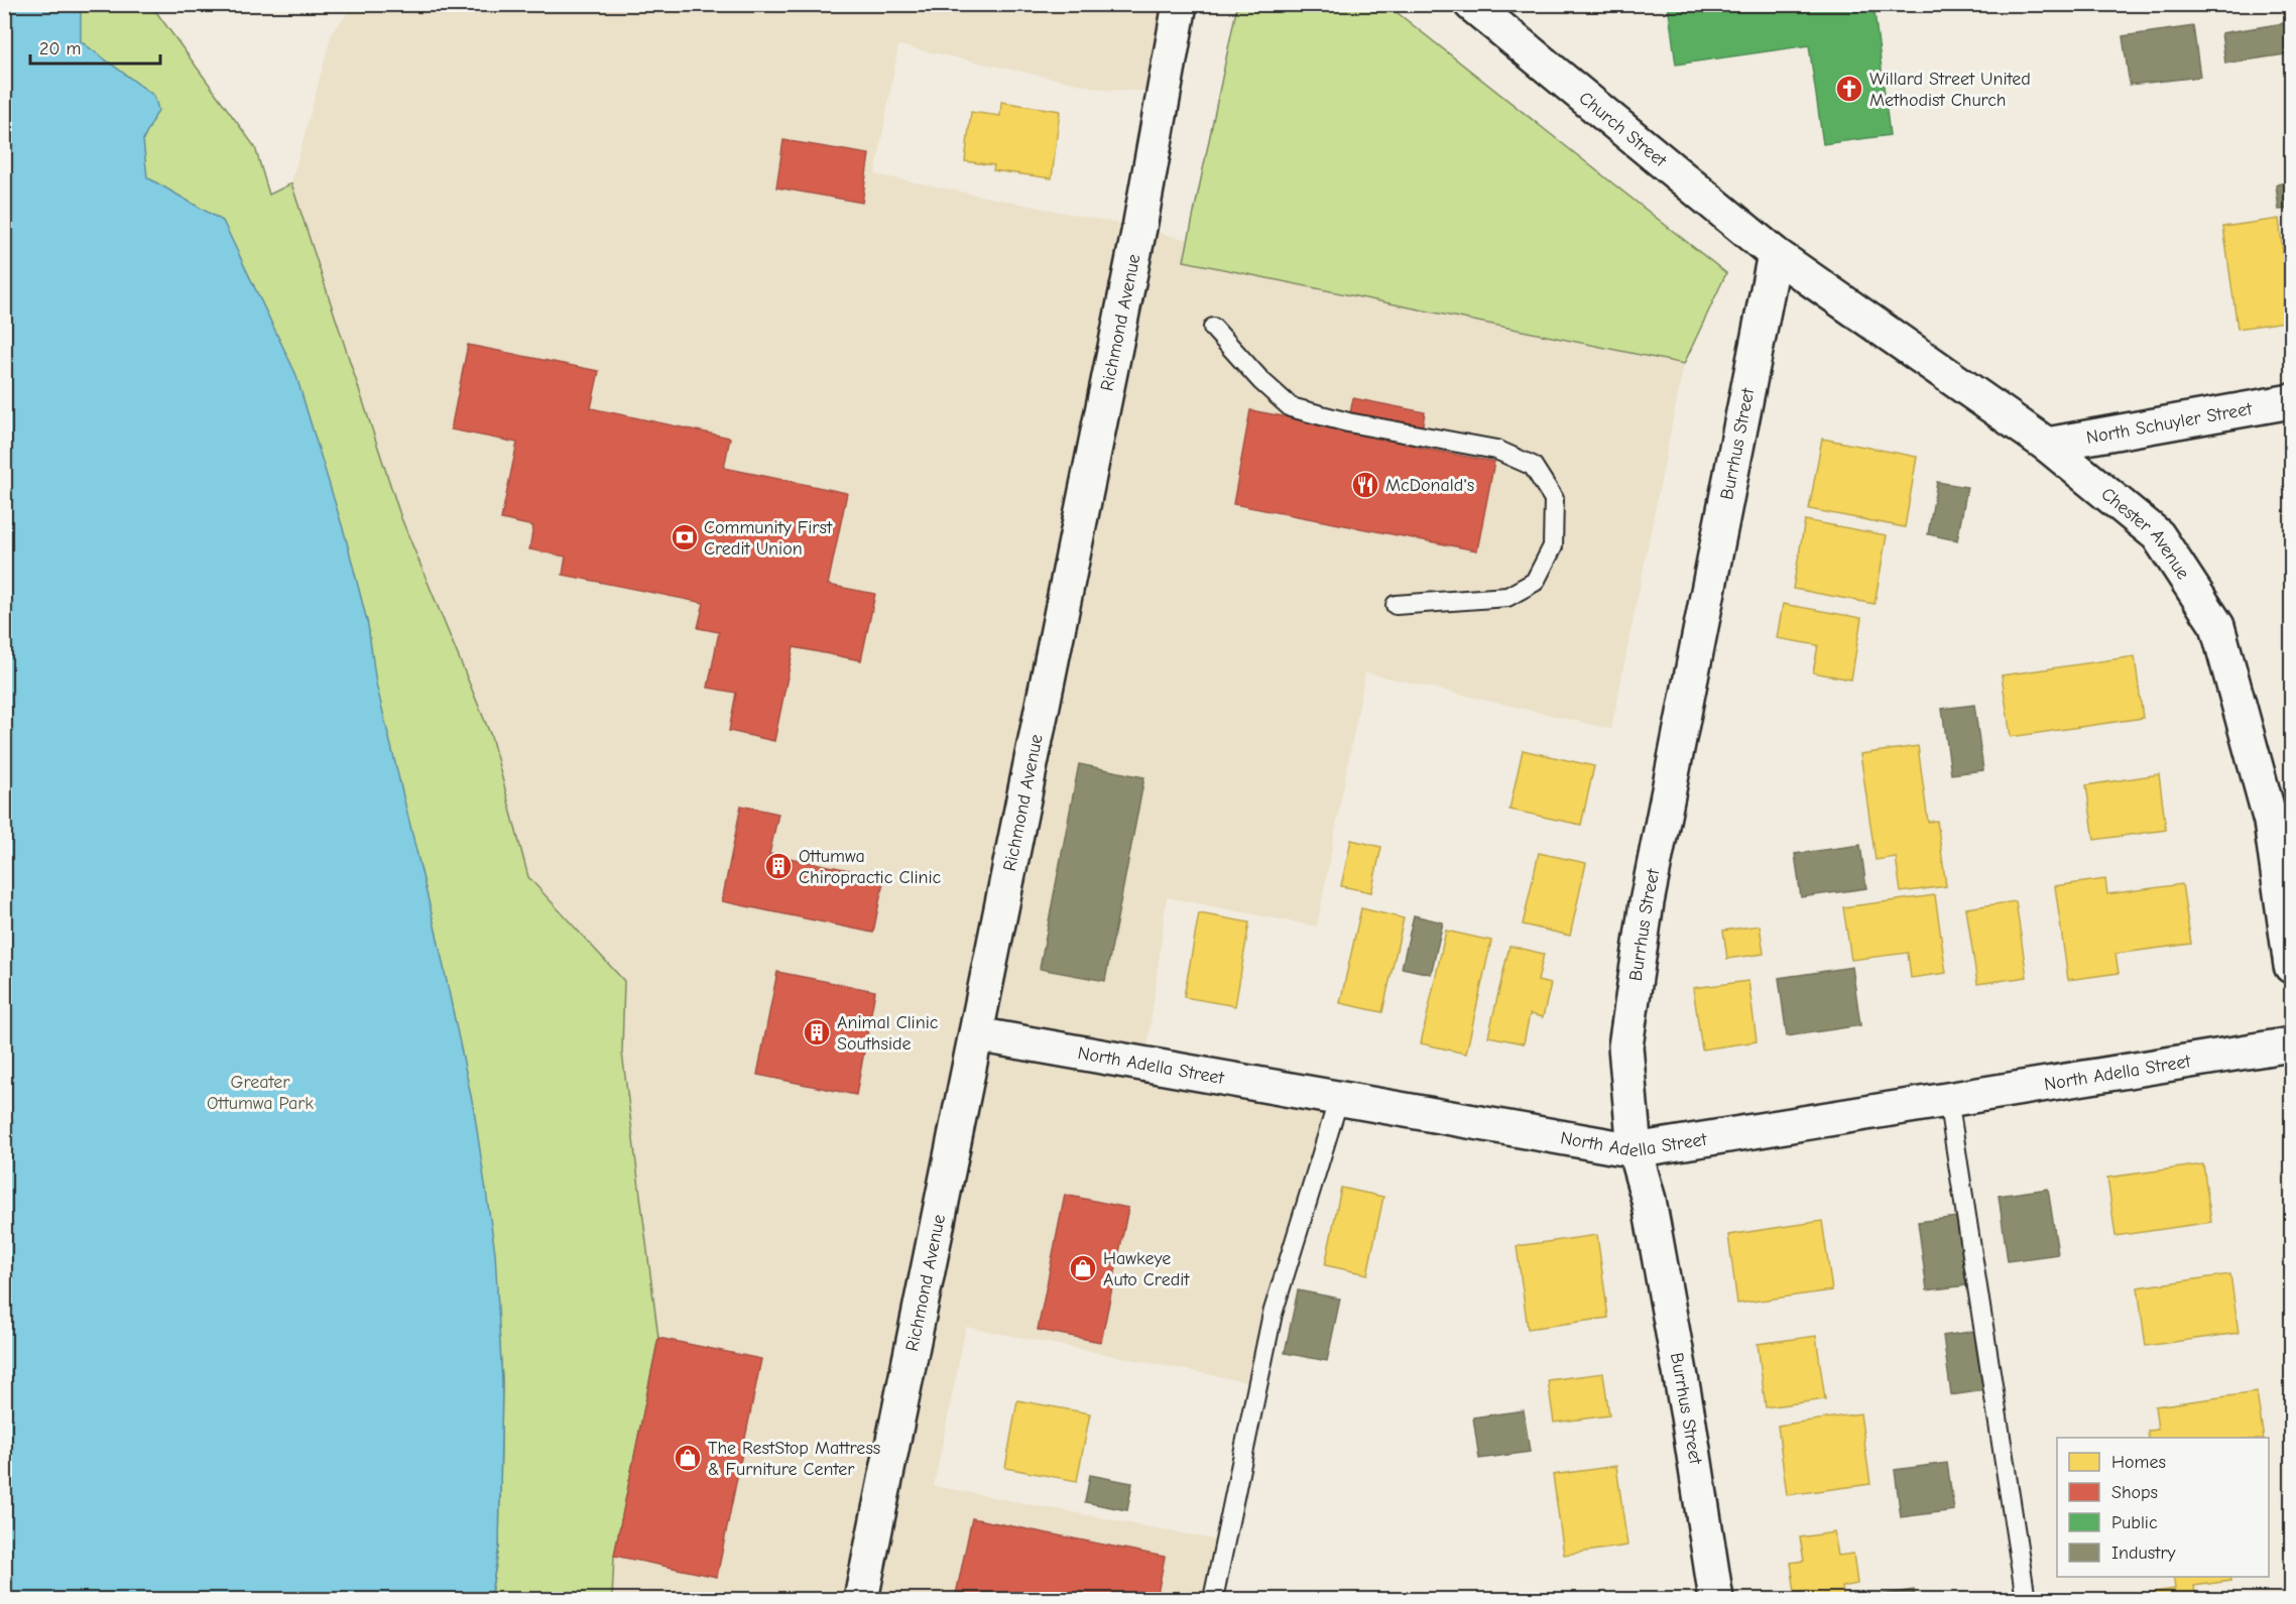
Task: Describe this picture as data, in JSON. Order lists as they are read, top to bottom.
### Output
{
  "streets": {
    "street": [
      "Church Street",
      "Richmond Avenue",
      "North Schuyler Street",
      "Burrhus Street",
      "Chester Avenue",
      "North Adella Street"
    ]
  },
  "crossings": [
    ["Church Street", "Burrhus Street"],
    ["Church Street", "Chester Avenue"],
    ["Richmond Avenue", "North Adella Street"],
    ["North Schuyler Street", "Chester Avenue"],
    ["Burrhus Street", "Chester Avenue"],
    ["Burrhus Street", "North Adella Street"]
  ],
  "parks": ["Greater Ottumwa Park"],
  "places": {
    "church": ["Willard Street United Methodist Church"],
    "restaurant": ["McDonald's"],
    "bank": ["Community First Credit Union"],
    "building": ["Ottumwa Chiropractic Clinic", "Animal Clinic Southside"],
    "shop": ["Hawkeye Auto Credit", "The RestStop Mattress & Furniture Center"]
  },
  "legend": [
    "Homes",
    "Shops",
    "Public",
    "Industry"
  ],
  "scale_bar": "20 m"
}
